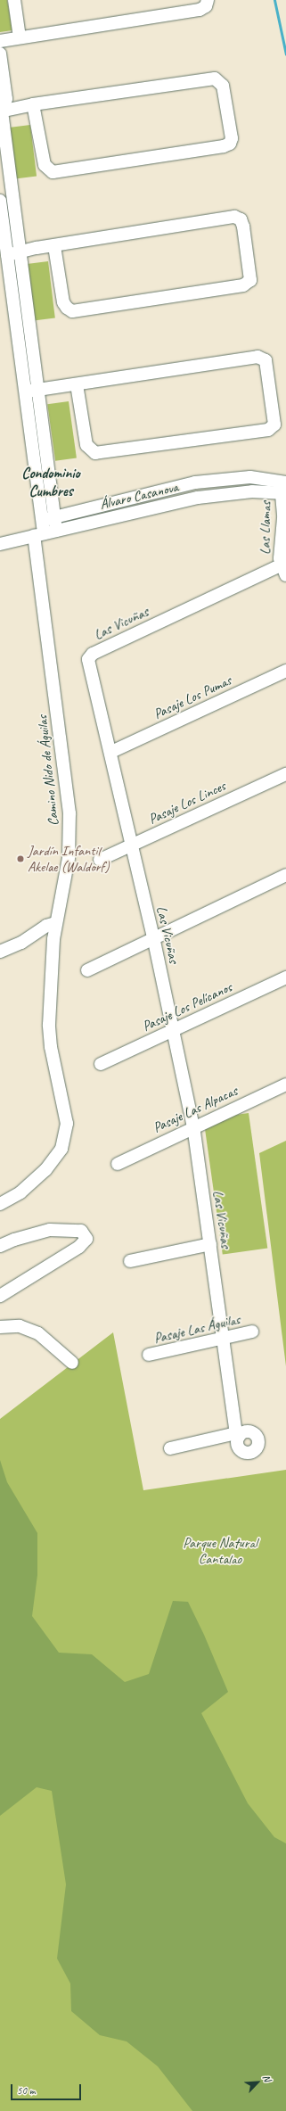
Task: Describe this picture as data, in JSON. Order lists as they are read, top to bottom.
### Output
{
  "streets": {
    "street": [
      "Álvaro Casanova",
      "Las Llamas",
      "Las Vicuñas",
      "Pasaje Los Pumas",
      "Camino Nido de Águilas",
      "Pasaje Los Linces",
      "Pasaje Los Pelícanos",
      "Pasaje Las Alpacas",
      "Pasaje Las Águilas"
    ]
  },
  "crossings": [
    ["Álvaro Casanova", "Las Llamas"],
    ["Álvaro Casanova", "Camino Nido de Águilas"],
    ["Las Llamas", "Las Vicuñas"],
    ["Las Vicuñas", "Pasaje Los Pumas"],
    ["Las Vicuñas", "Pasaje Los Linces"],
    ["Las Vicuñas", "Pasaje Los Pelícanos"],
    ["Las Vicuñas", "Pasaje Las Alpacas"],
    ["Las Vicuñas", "Pasaje Las Águilas"]
  ],
  "districts": ["Condominio Cumbres"],
  "parks": ["Parque Natural Cantalao"],
  "places": ["Jardín Infantil Akelae (Waldorf)"],
  "scale_bar": "50 m",
  "north": "top right"
}
